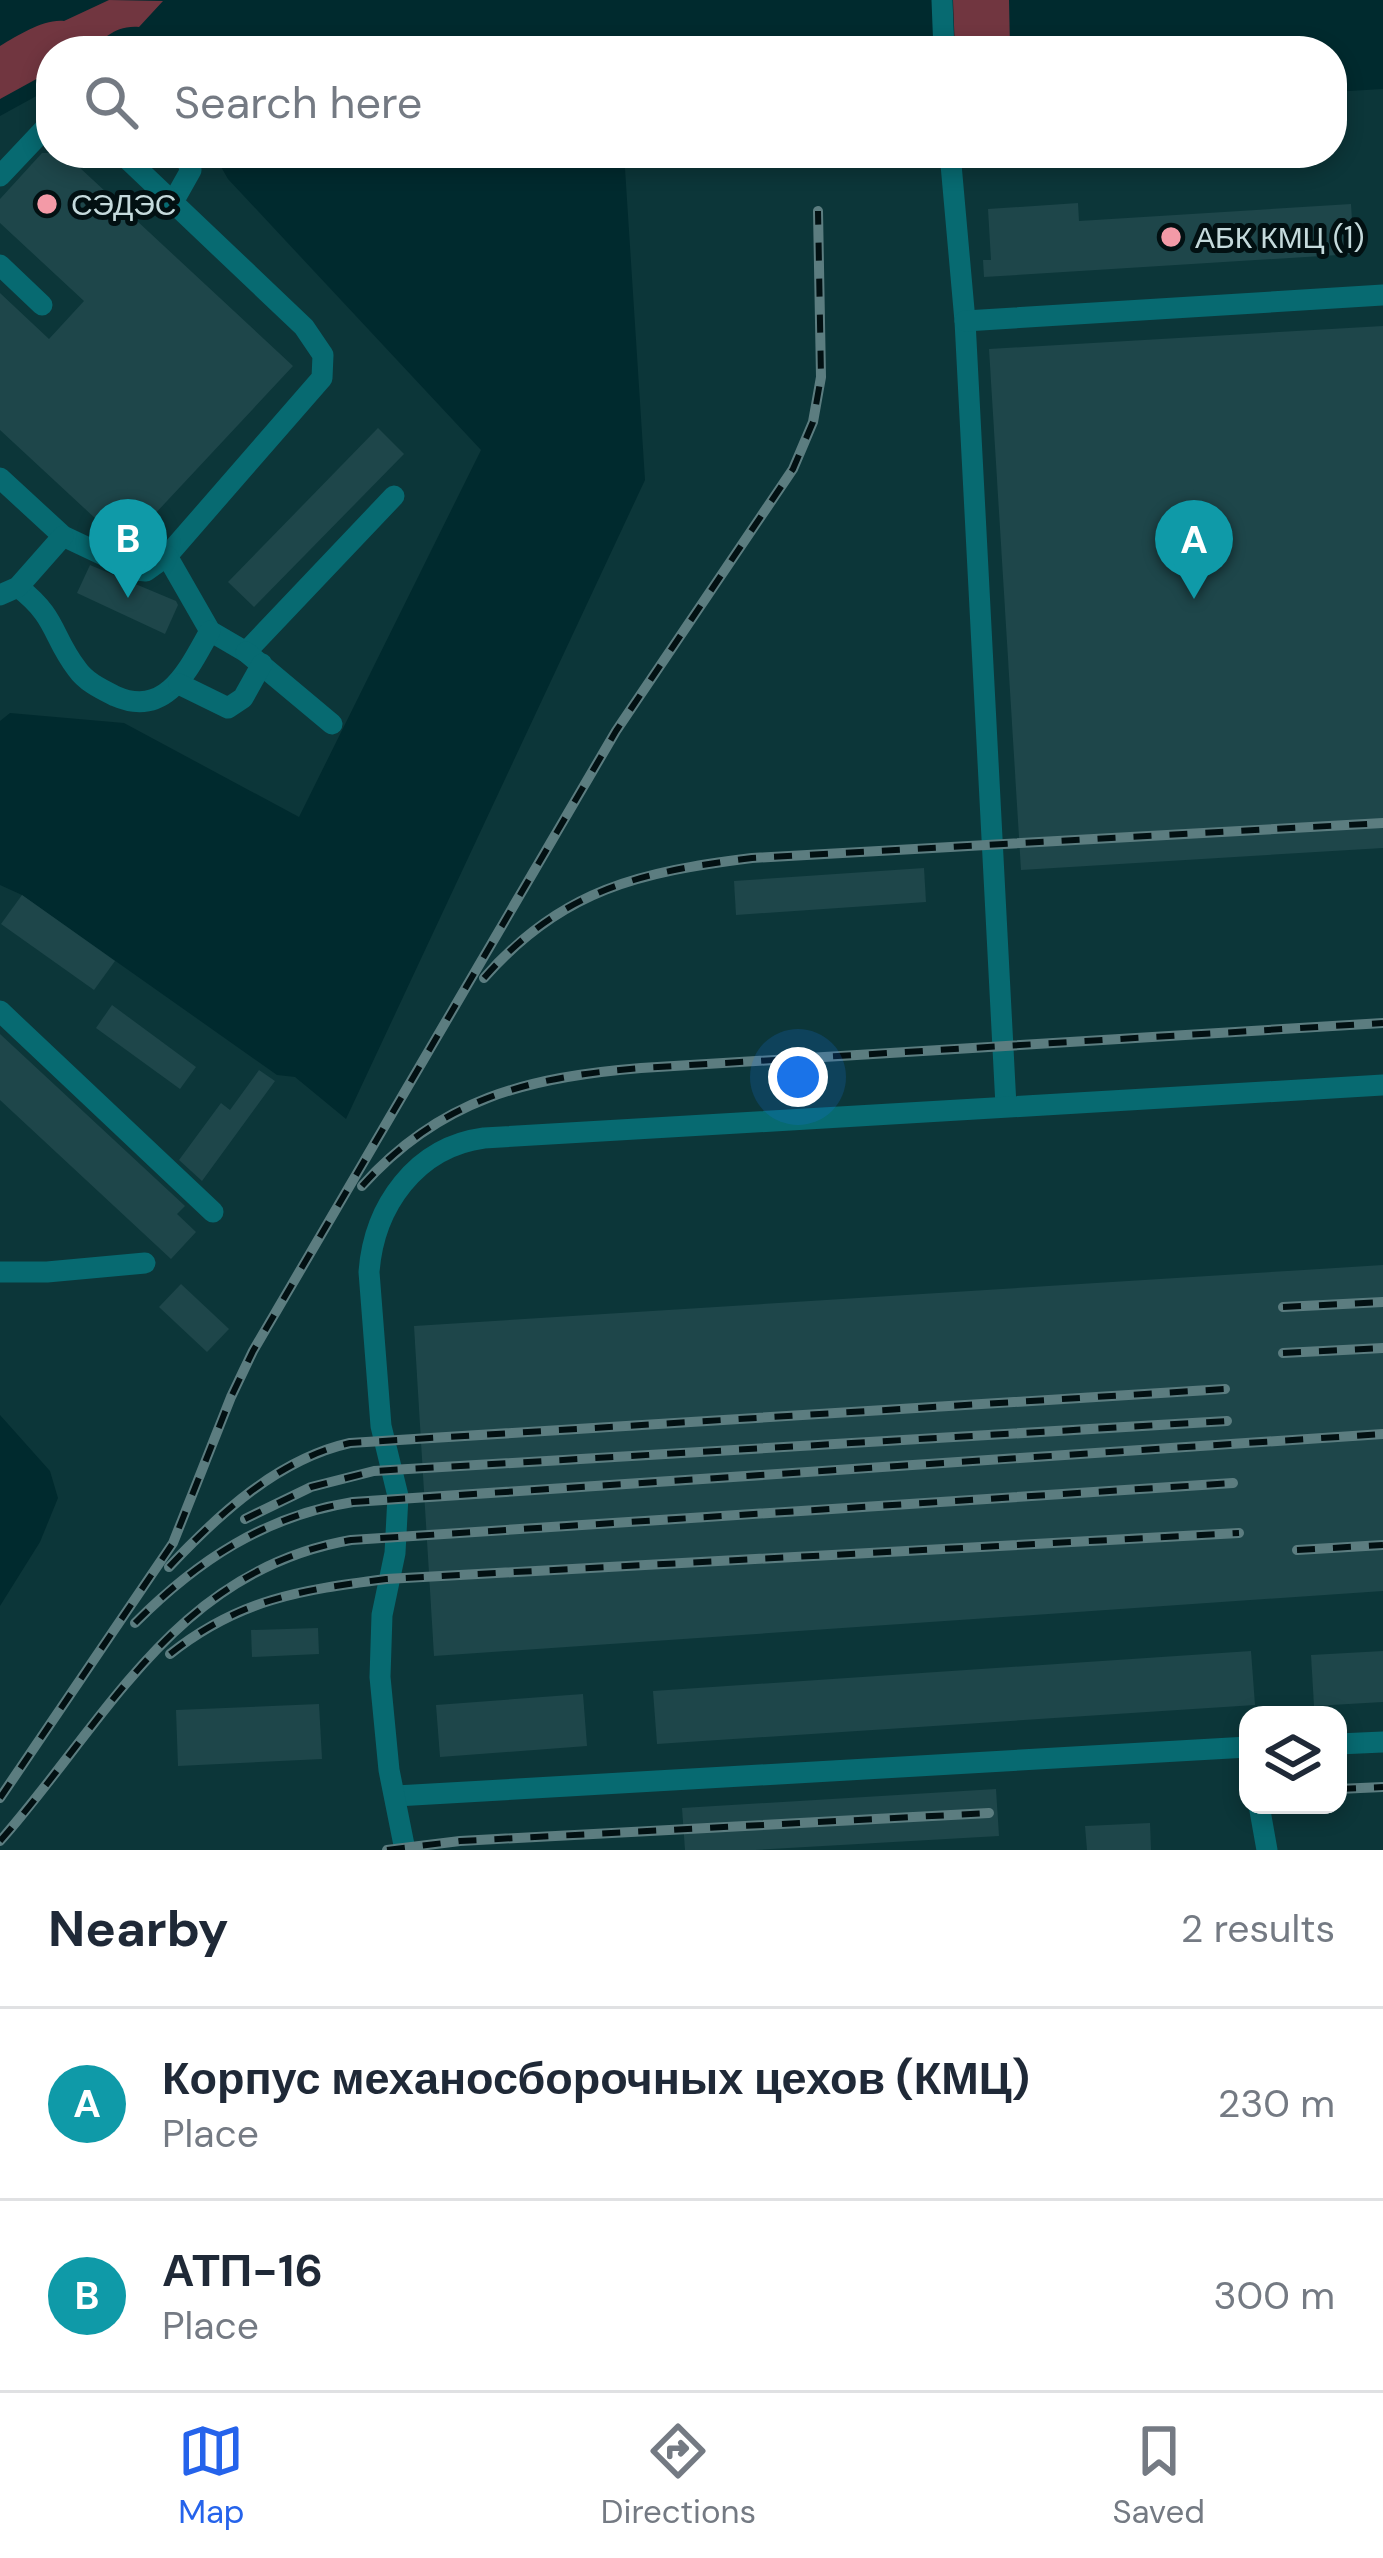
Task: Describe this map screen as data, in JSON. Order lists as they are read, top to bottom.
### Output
{
  "places": ["СЭДЭС", "АБК КМЦ (1)"],
  "page": {
    "search": "Search here",
    "pins": ["B", "A"],
    "heading": ["Nearby", "2 results"],
    "list": [
      {
        "mark": "A",
        "name": "Корпус механосборочных цехов (КМЦ)",
        "note": "Place",
        "value": "230 m"
      },
      {
        "mark": "B",
        "name": "АТП-16",
        "note": "Place",
        "value": "300 m"
      }
    ],
    "nav": ["Map", "Directions", "Saved"]
  }
}
